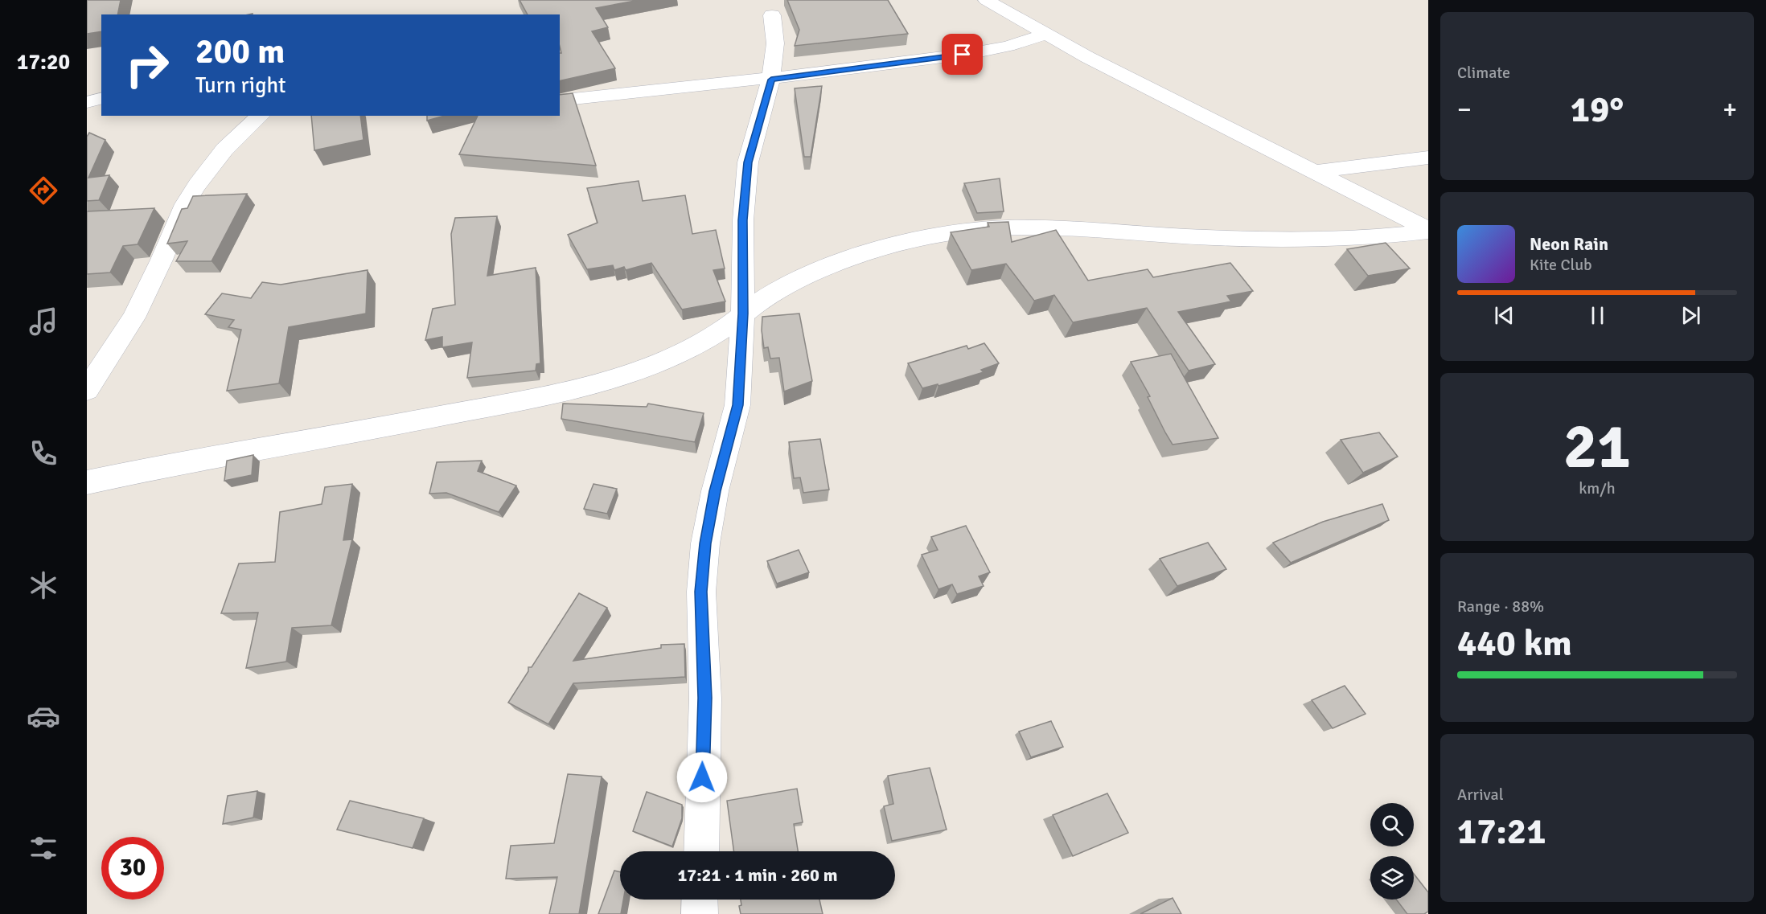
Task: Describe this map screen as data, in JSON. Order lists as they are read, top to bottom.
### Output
{
  "page": {
    "tabs": "17:20",
    "tile": [
      "Climate",
      ["21", "km/h"],
      ["Range · 88%", "440 km"],
      ["Arrival", "17:21"]
    ],
    "turn": ["200 m", "Turn right"],
    "heat": ["−", "19°", "+"],
    "song": ["Neon Rain", "Kite Club"],
    "limit": "30",
    "trip": "17:21 · 1 min · 260 m"
  }
}
